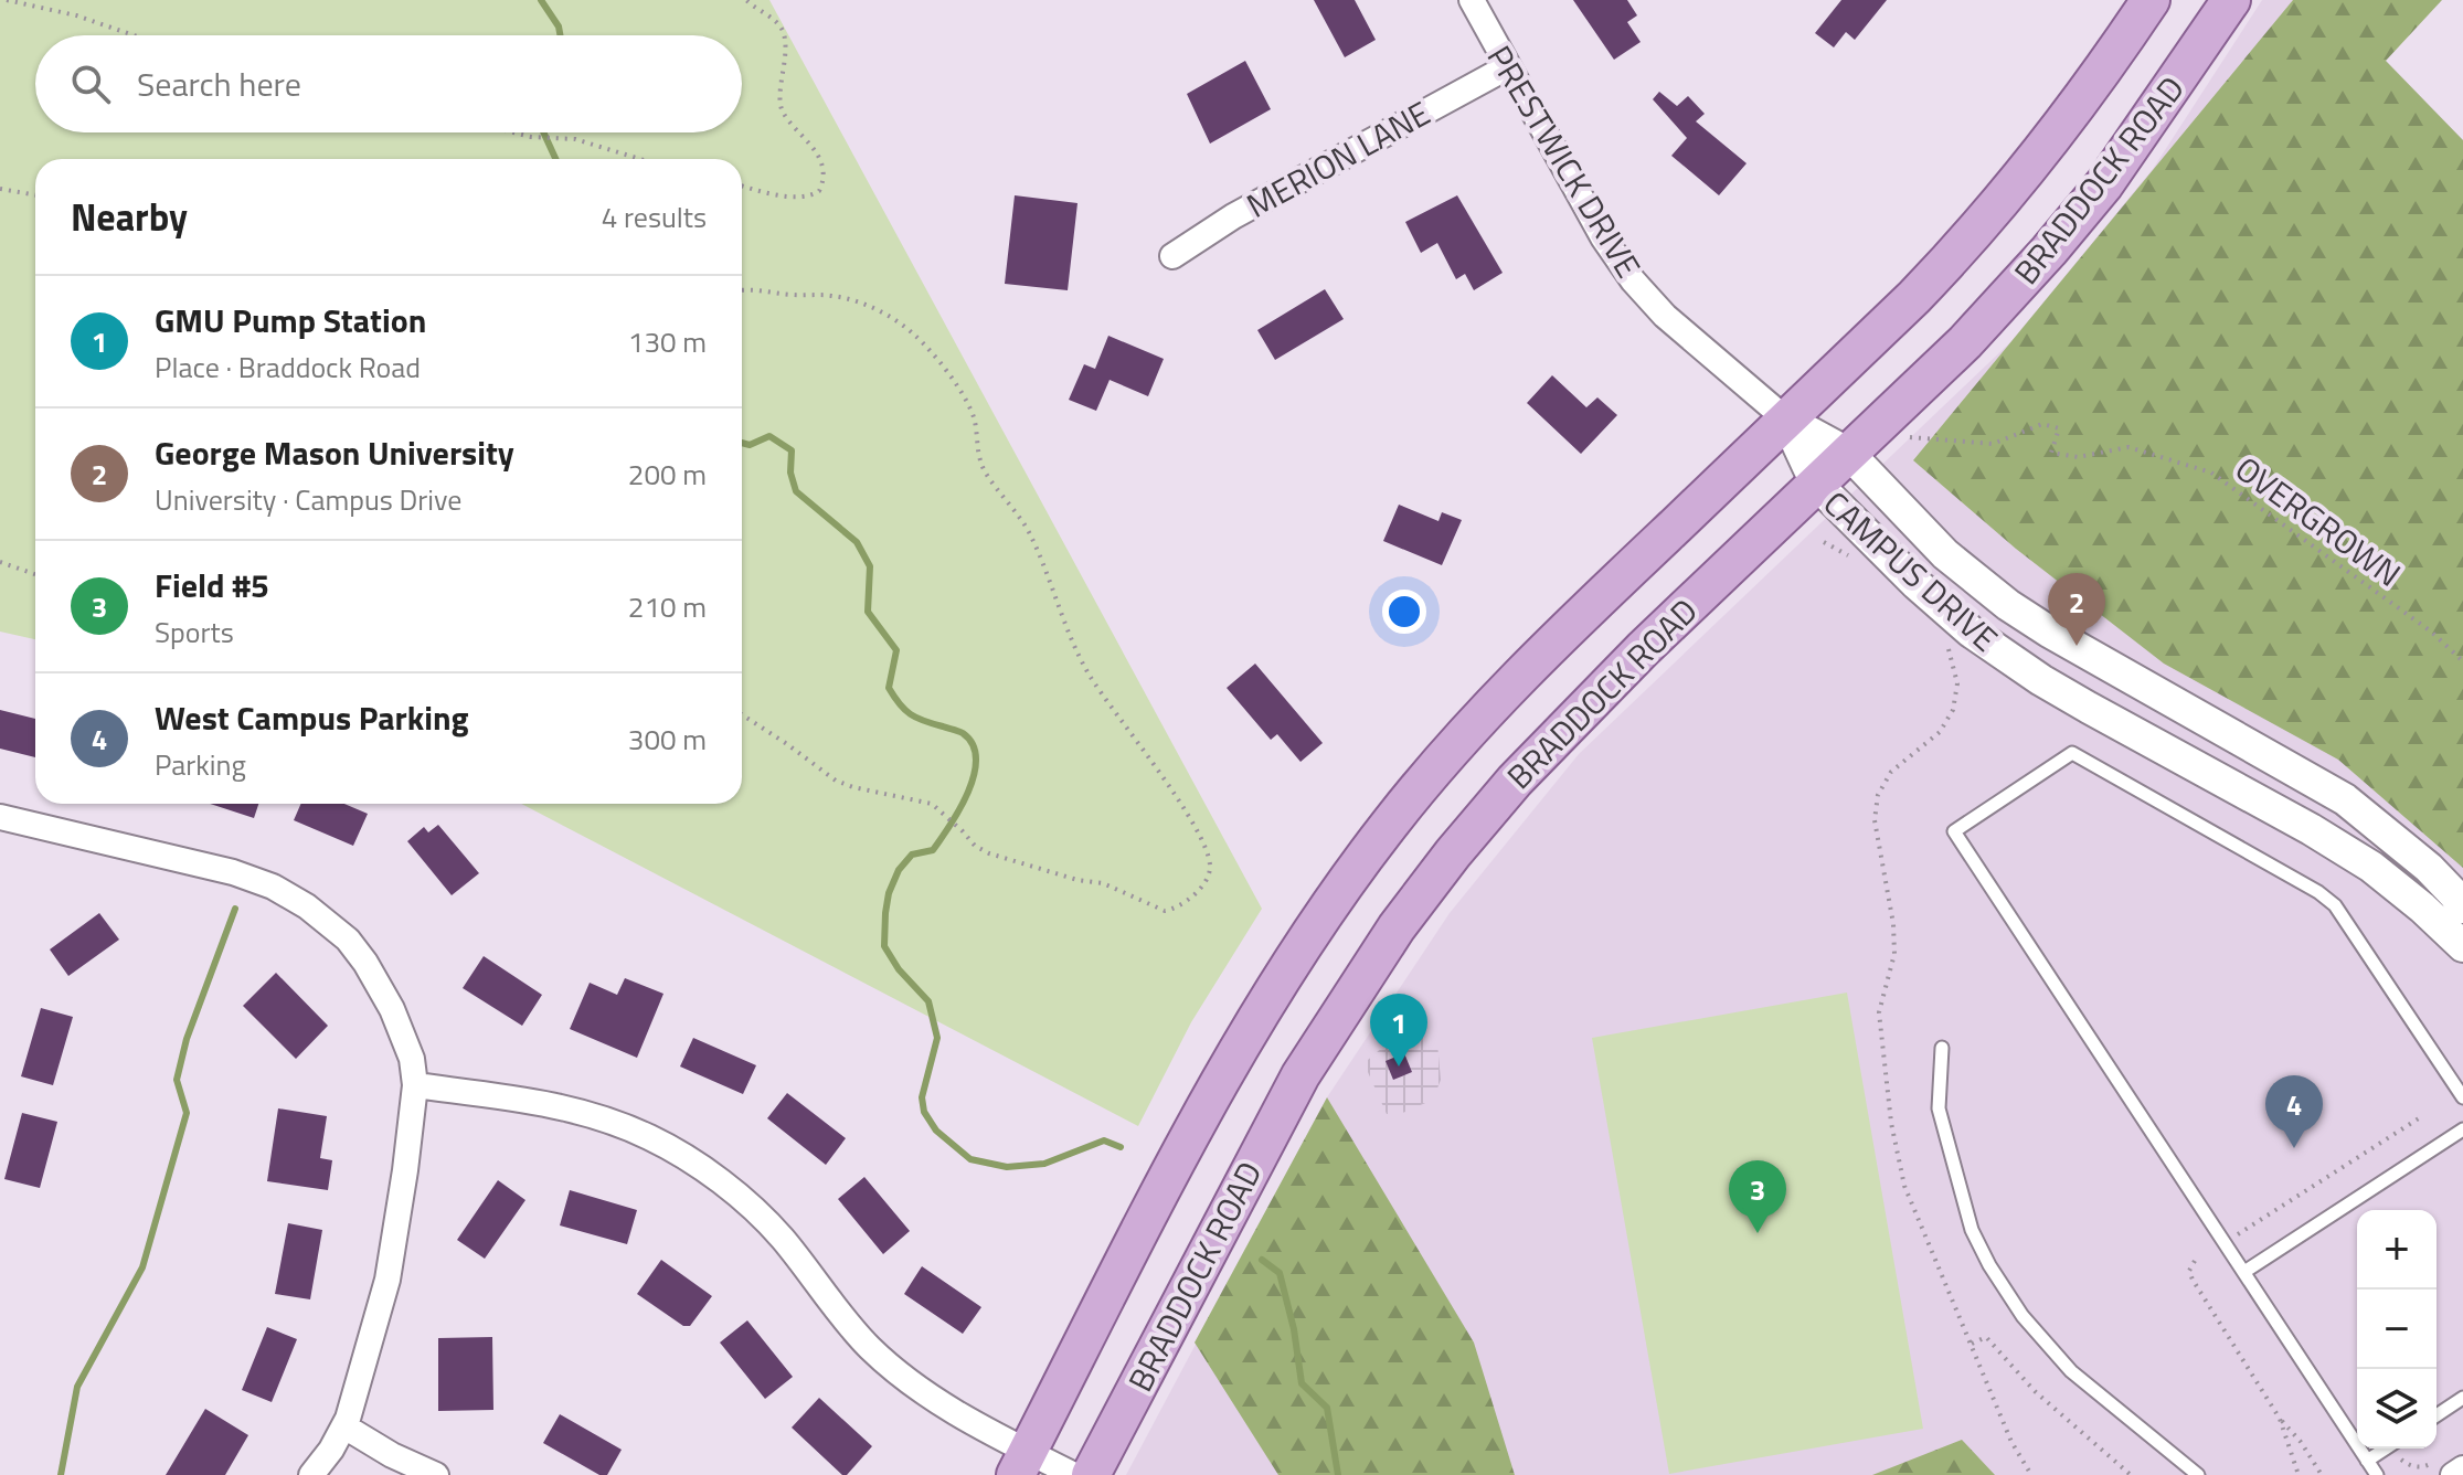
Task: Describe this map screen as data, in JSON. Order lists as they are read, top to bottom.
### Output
{
  "streets": {
    "main road": ["BRADDOCK ROAD"],
    "street": ["MERION LANE", "PRESTWICK DRIVE", "CAMPUS DRIVE"],
    "path": ["OVERGROWN"]
  },
  "crossings": [
    ["MERION LANE", "PRESTWICK DRIVE"],
    ["PRESTWICK DRIVE", "BRADDOCK ROAD"],
    ["PRESTWICK DRIVE", "CAMPUS DRIVE"],
    ["BRADDOCK ROAD", "CAMPUS DRIVE"]
  ],
  "page": {
    "search": "Search here",
    "heading": ["Nearby", "4 results"],
    "list": [
      {
        "mark": "1",
        "name": "GMU Pump Station",
        "note": "Place · Braddock Road",
        "value": "130 m"
      },
      {
        "mark": "2",
        "name": "George Mason University",
        "note": "University · Campus Drive",
        "value": "200 m"
      },
      {
        "mark": "3",
        "name": "Field #5",
        "note": "Sports",
        "value": "210 m"
      },
      {
        "mark": "4",
        "name": "West Campus Parking",
        "note": "Parking",
        "value": "300 m"
      }
    ],
    "pins": [
      "2",
      "1",
      "4",
      "3"
    ],
    "map_buttons": ["+", "−"]
  }
}
